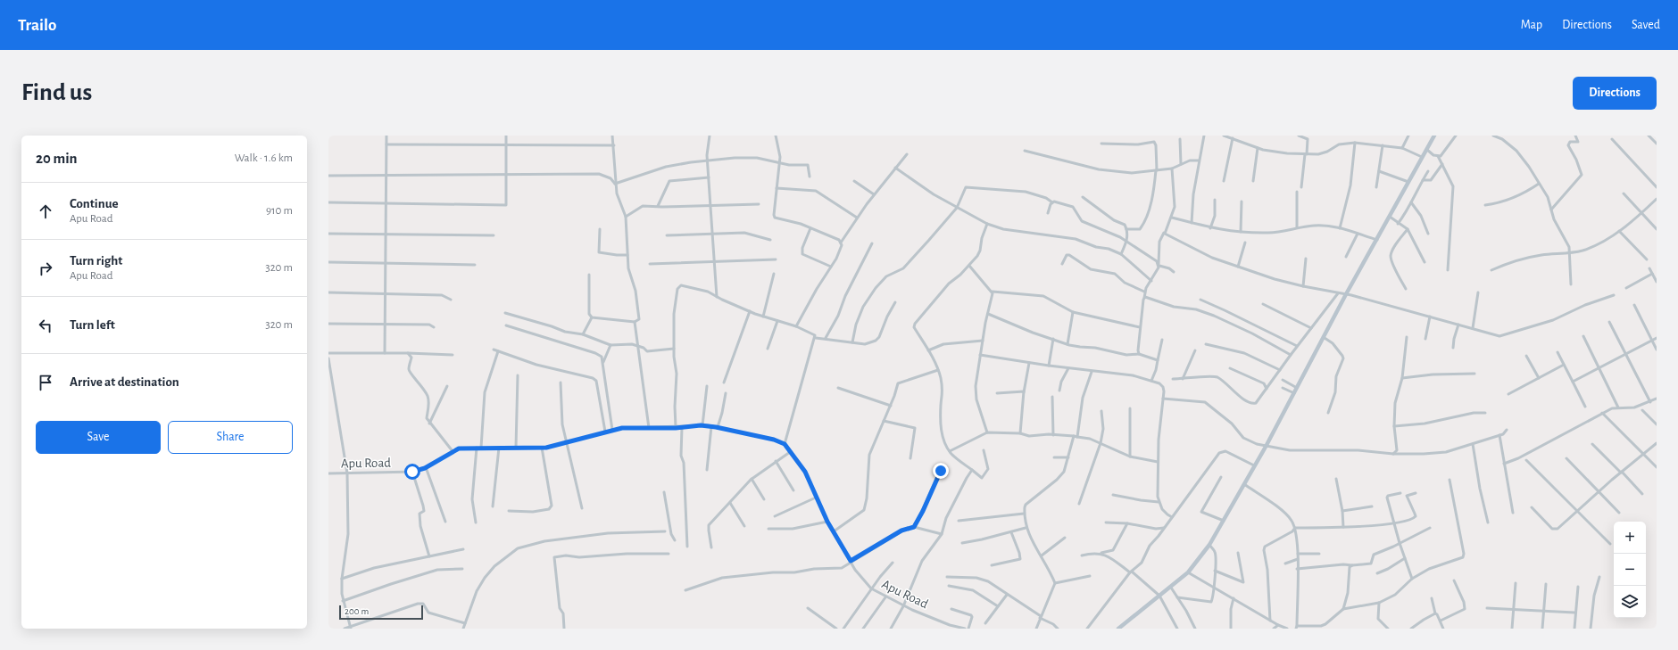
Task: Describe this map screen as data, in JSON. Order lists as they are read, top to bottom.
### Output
{
  "streets": {
    "street": ["Apu Road"]
  },
  "scale_bar": "200 m",
  "page": {
    "header": "Trailo",
    "nav": ["Map", "Directions", "Saved"],
    "buttons": [
      "Directions",
      ["Save", "Share"]
    ],
    "title": "Find us",
    "heading": ["20 min", "Walk · 1.6 km"],
    "list": [
      ["Continue", "Apu Road", "910 m"],
      ["Turn right", "Apu Road", "320 m"],
      ["Turn left", "320 m"],
      "Arrive at destination"
    ],
    "map_buttons": ["+", "−"],
    "scale": "200 m"
  }
}
